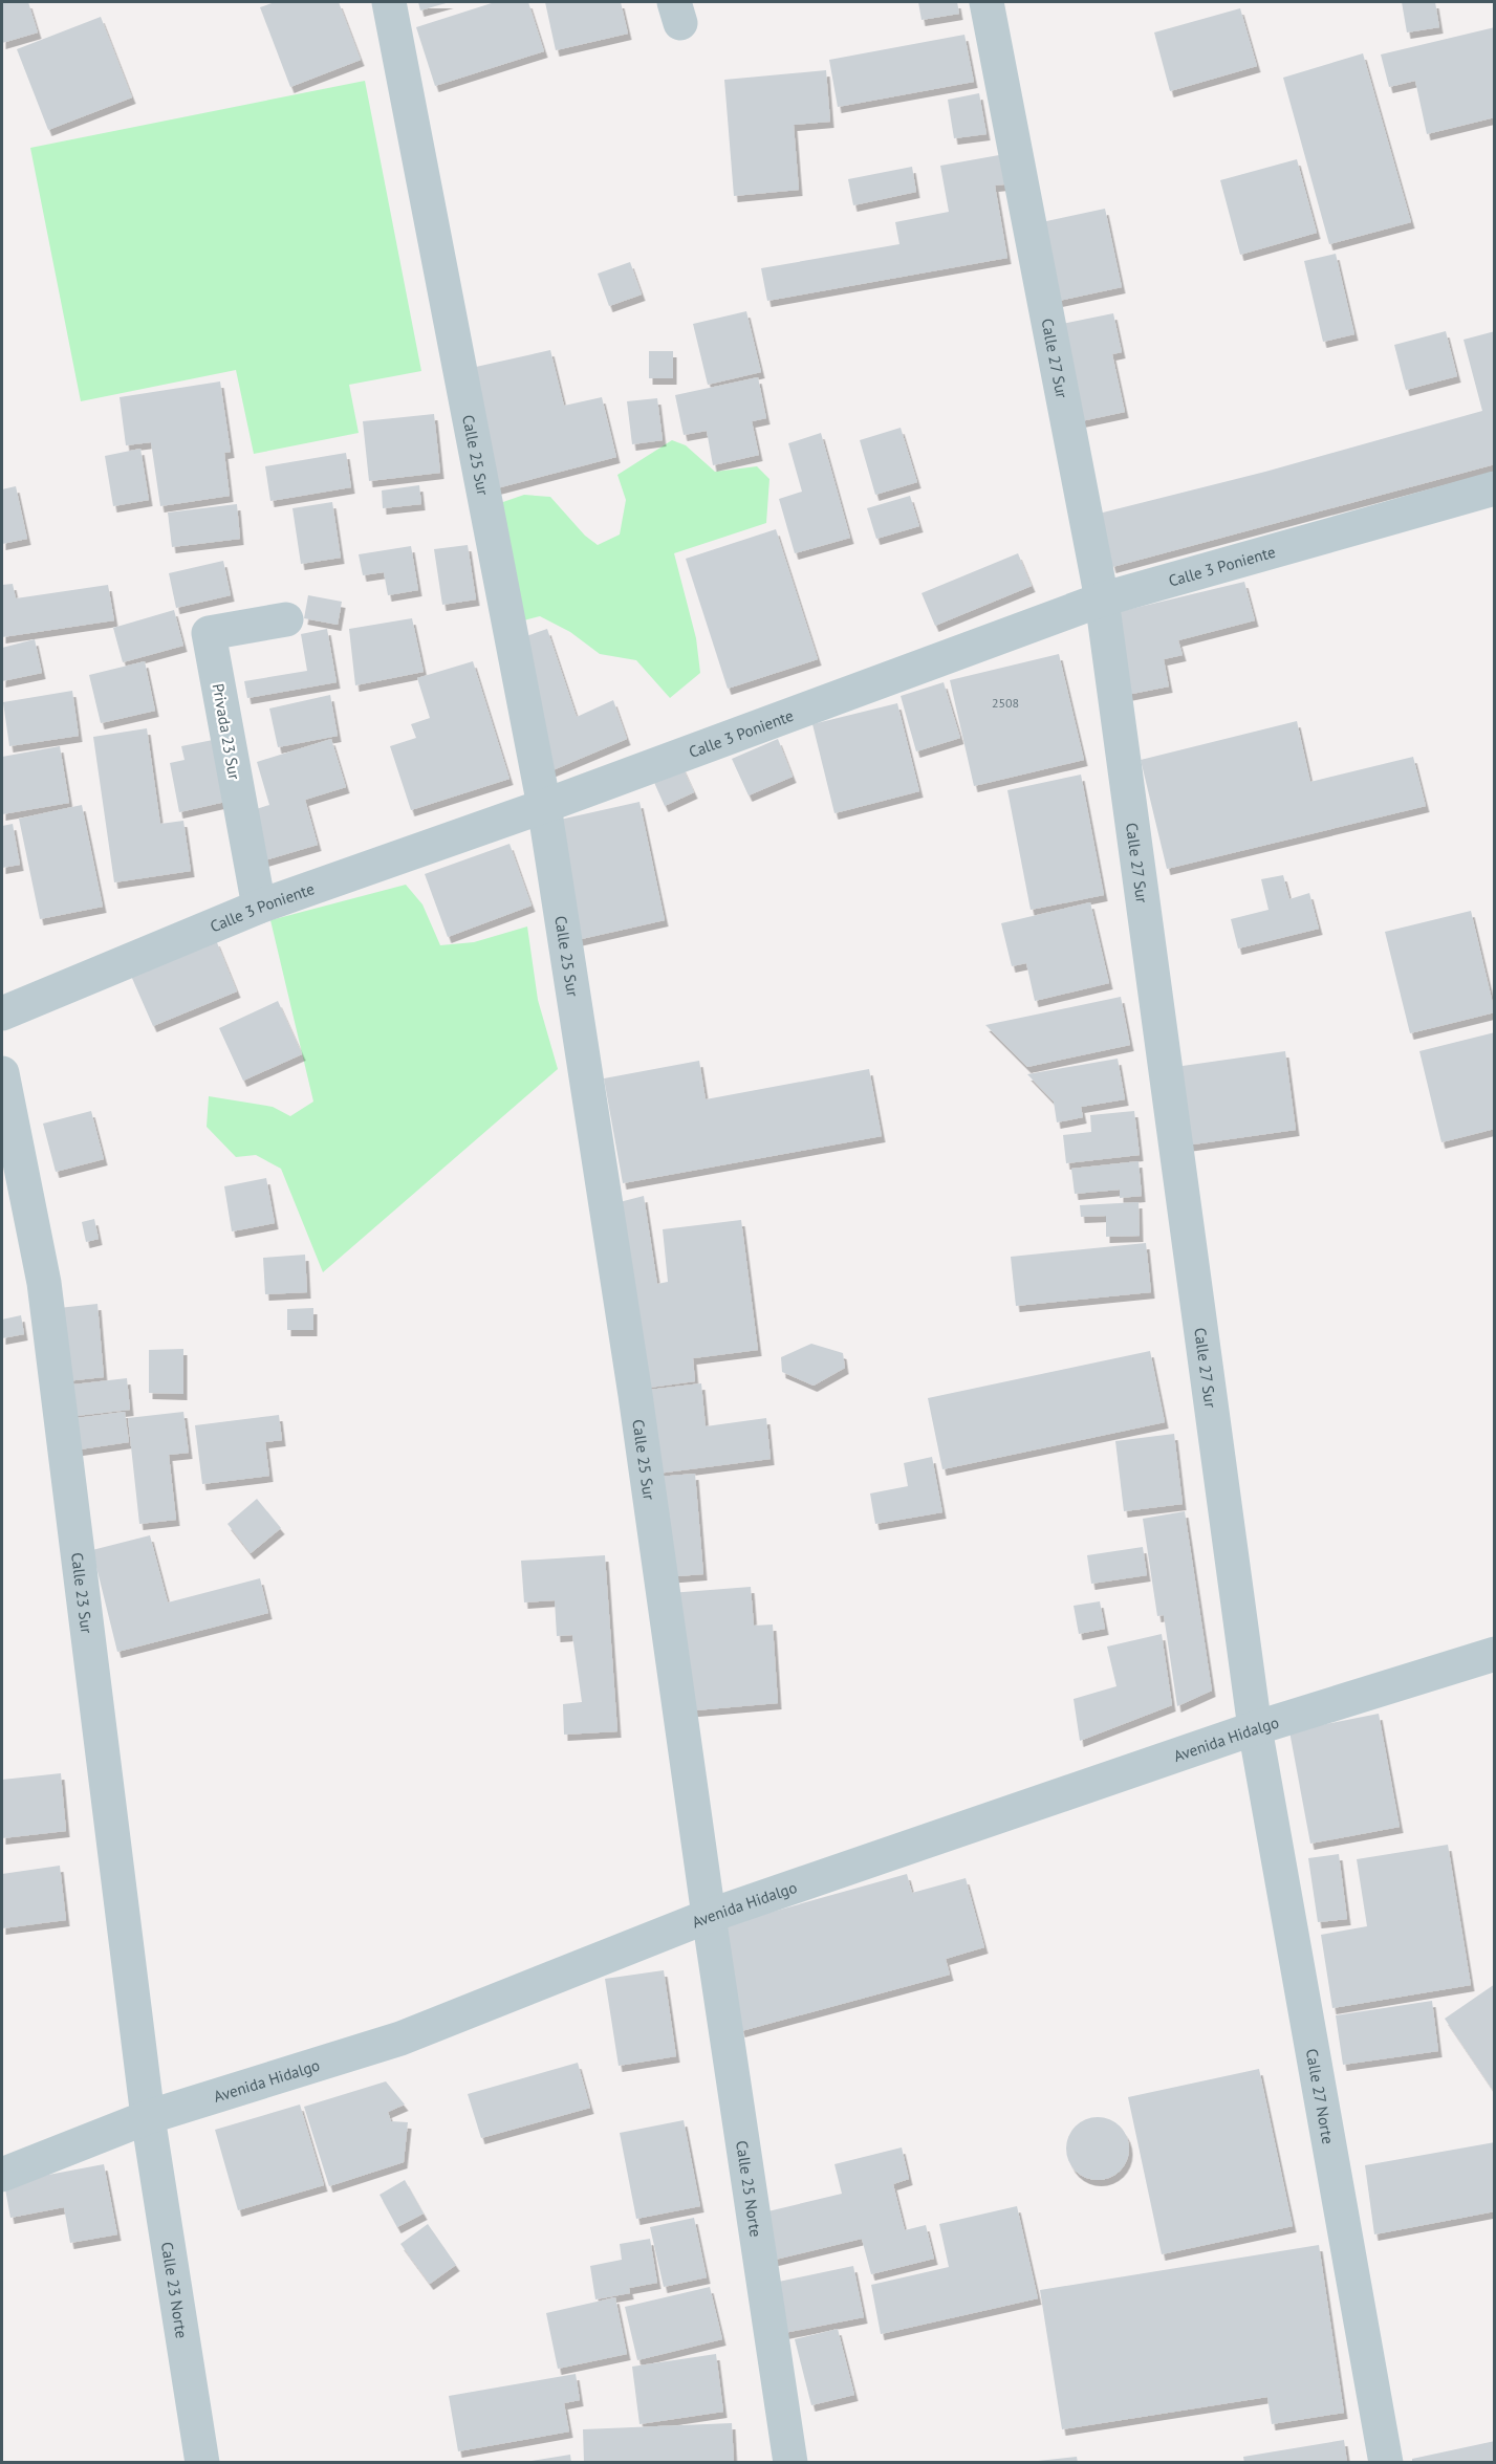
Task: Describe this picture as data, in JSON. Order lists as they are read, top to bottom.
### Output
{
  "streets": {
    "street": [
      "Calle 27 Sur",
      "Calle 25 Sur",
      "Calle 3 Poniente",
      "Privada 23 Sur",
      "Calle 23 Sur",
      "Avenida Hidalgo",
      "Calle 27 Norte",
      "Calle 25 Norte",
      "Calle 23 Norte"
    ]
  },
  "crossings": [
    ["Calle 27 Sur", "Calle 3 Poniente"],
    ["Calle 27 Sur", "Avenida Hidalgo"],
    ["Calle 27 Sur", "Calle 27 Norte"],
    ["Calle 25 Sur", "Calle 3 Poniente"],
    ["Calle 25 Sur", "Avenida Hidalgo"],
    ["Calle 25 Sur", "Calle 25 Norte"],
    ["Calle 3 Poniente", "Privada 23 Sur"],
    ["Calle 23 Sur", "Avenida Hidalgo"],
    ["Calle 23 Sur", "Calle 23 Norte"],
    ["Avenida Hidalgo", "Calle 27 Norte"],
    ["Avenida Hidalgo", "Calle 25 Norte"],
    ["Avenida Hidalgo", "Calle 23 Norte"]
  ],
  "house_numbers": ["2508"]
}
